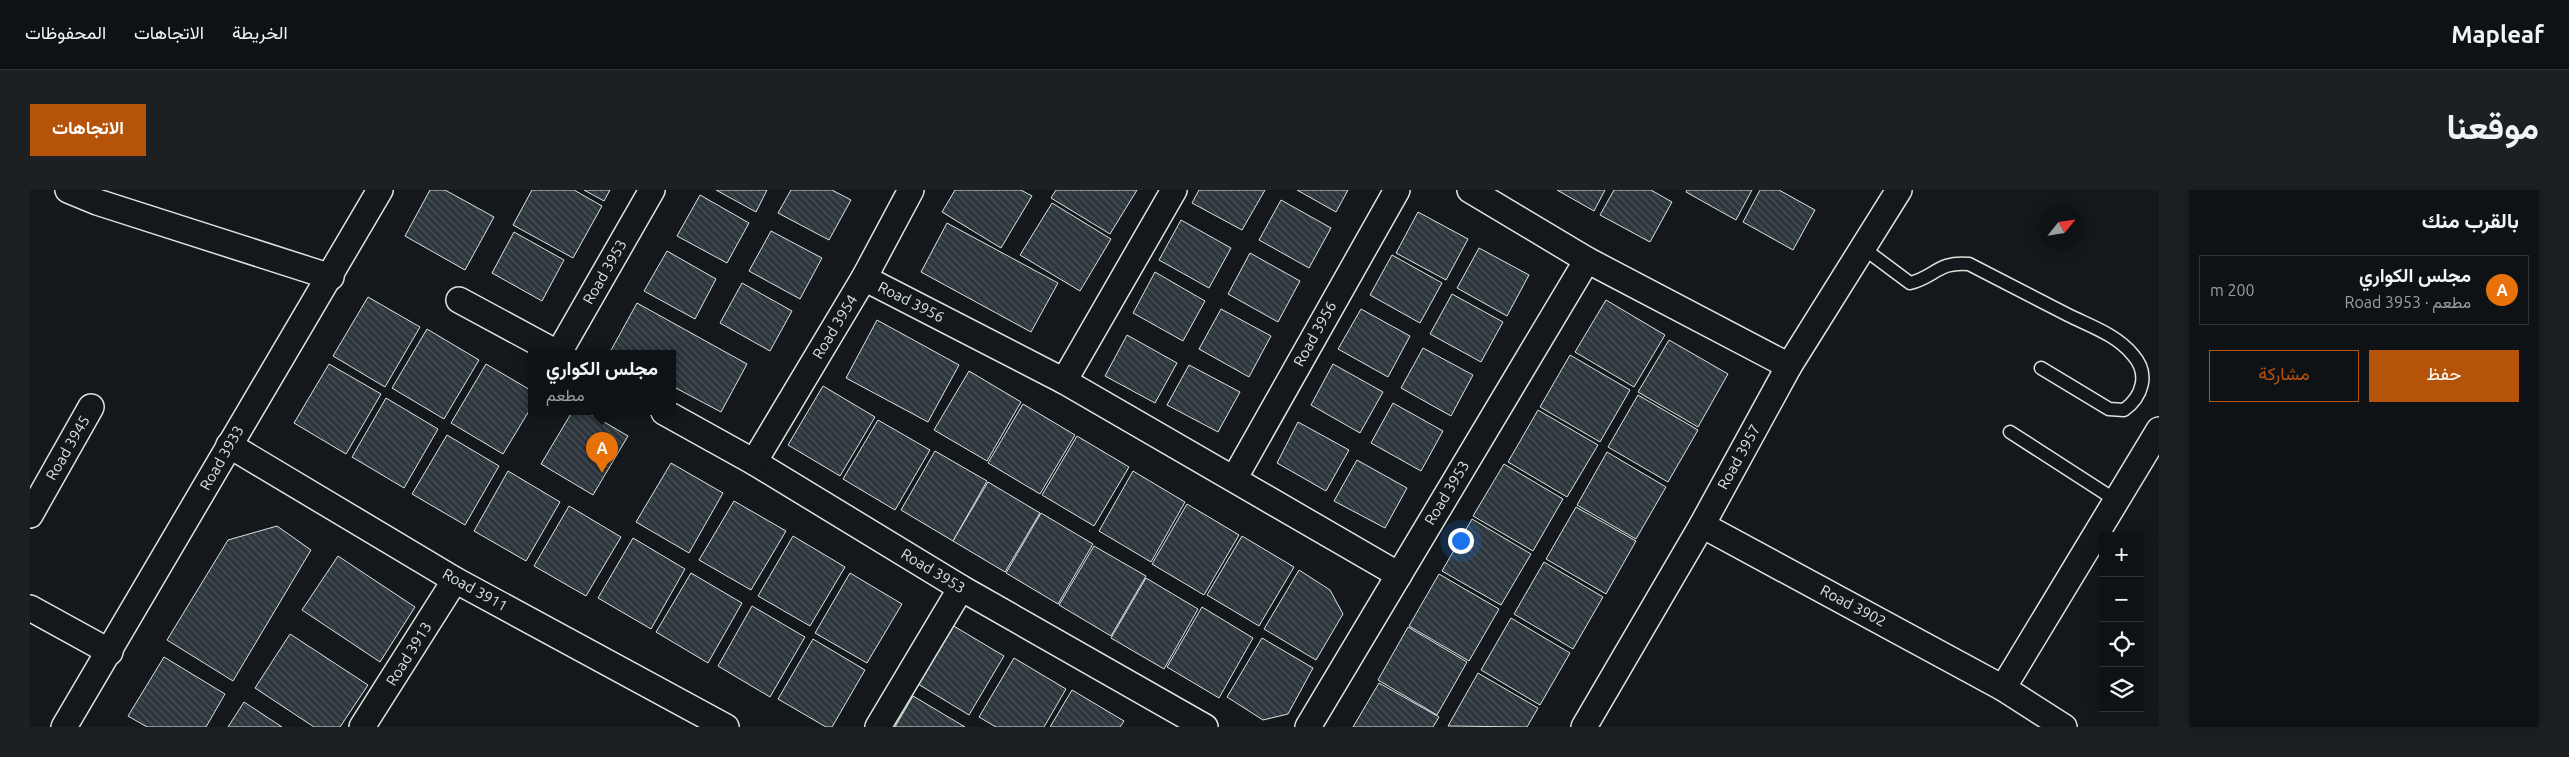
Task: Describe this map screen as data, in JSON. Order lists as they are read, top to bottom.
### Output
{
  "streets": {
    "street": [
      "Road 3953",
      "Road 3956",
      "Road 3954",
      "Road 3945",
      "Road 3957",
      "Road 3933",
      "Road 3911",
      "Road 3902",
      "Road 3913"
    ]
  },
  "crossings": [
    ["Road 3953", "Road 3956"],
    ["Road 3953", "Road 3954"],
    ["Road 3956", "Road 3954"],
    ["Road 3957", "Road 3902"],
    ["Road 3933", "Road 3911"],
    ["Road 3911", "Road 3913"]
  ],
  "north": "top right",
  "page": {
    "header": "Mapleaf",
    "nav": ["الخريطة", "الاتجاهات", "المحفوظات"],
    "title": "موقعنا",
    "buttons": [
      "الاتجاهات",
      ["حفظ", "مشاركة"]
    ],
    "heading": "بالقرب منك",
    "list": [
      {
        "mark": "A",
        "name": "مجلس الكواري",
        "note": "مطعم · Road 3953",
        "value": "200 m"
      }
    ],
    "popup": ["مجلس الكواري", "مطعم"],
    "pins": "A",
    "map_buttons": ["+", "−"]
  }
}
